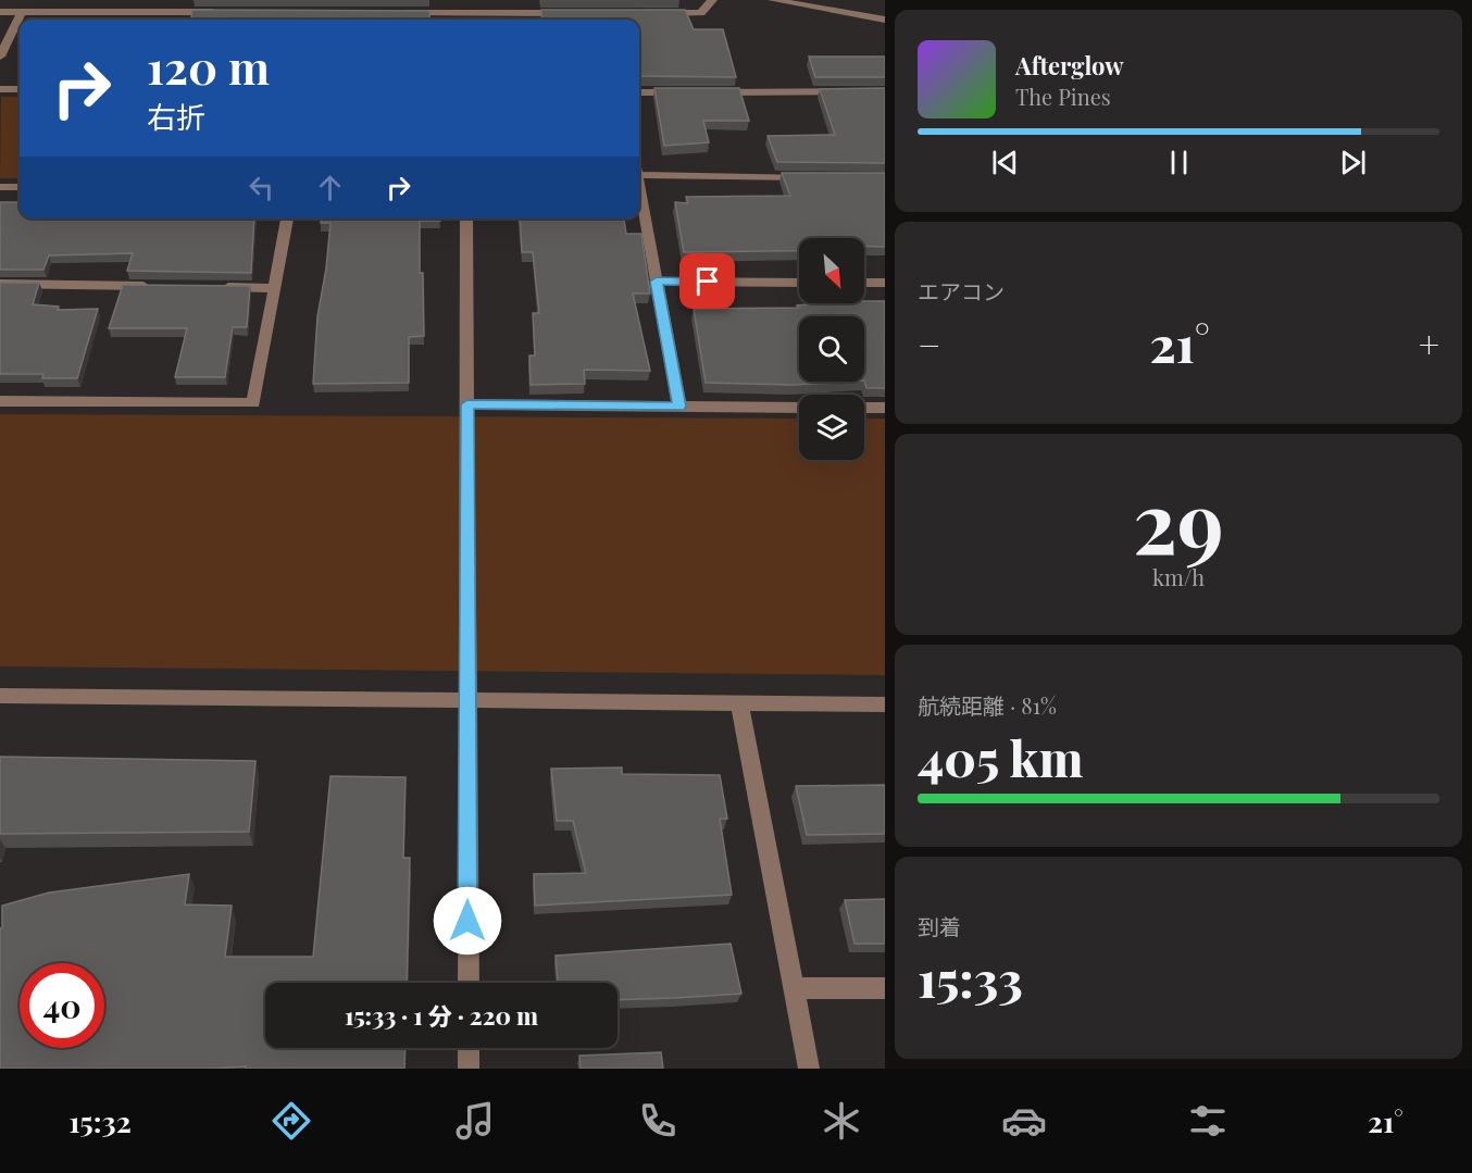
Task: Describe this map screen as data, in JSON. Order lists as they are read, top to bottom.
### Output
{
  "north": "bottom right",
  "page": {
    "turn": ["120 m", "右折"],
    "song": ["Afterglow", "The Pines"],
    "tile": [
      "エアコン",
      ["29", "km/h"],
      ["航続距離 · 81%", "405 km"],
      ["到着", "15:33"]
    ],
    "heat": ["−", "21°", "+"],
    "limit": "40",
    "trip": "15:33 · 1 分 · 220 m",
    "tabs": ["15:32", "21°"]
  }
}
